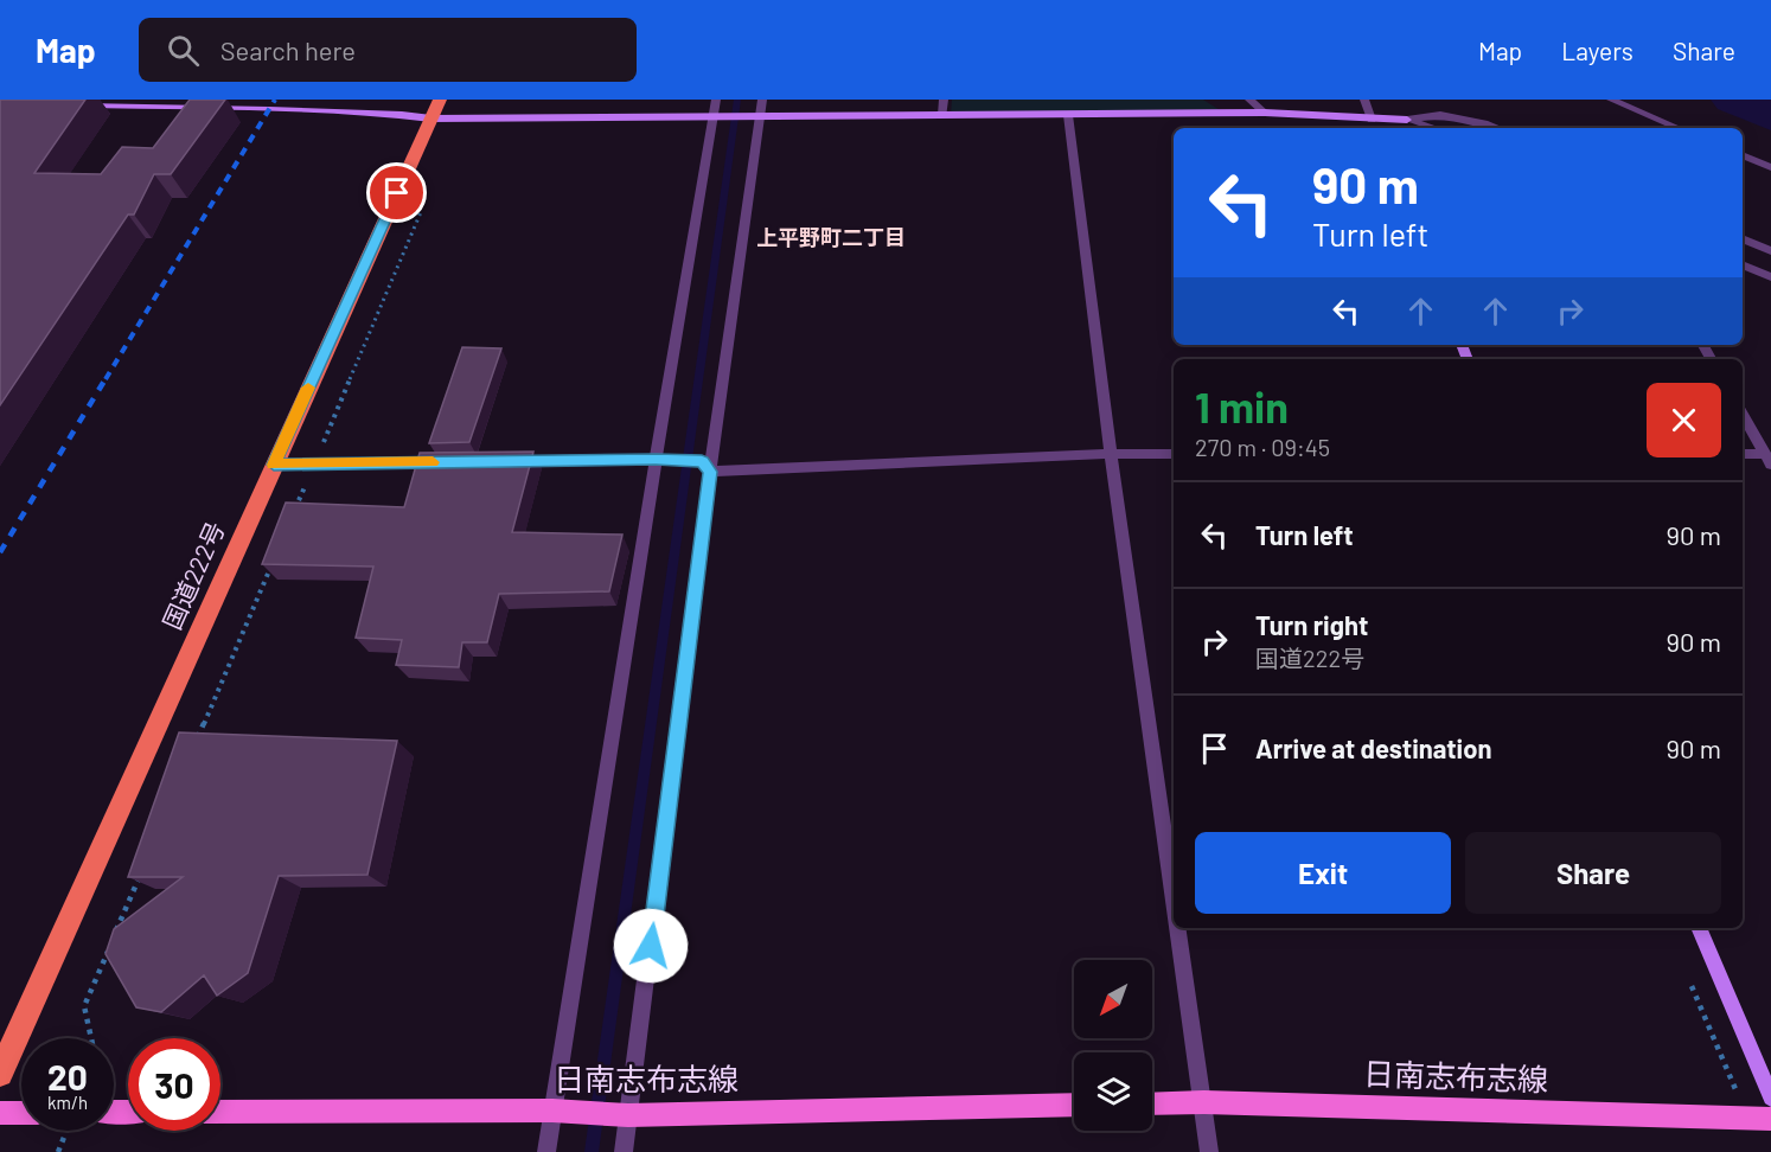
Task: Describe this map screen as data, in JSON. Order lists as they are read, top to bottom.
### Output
{
  "streets": {
    "highway": ["国道222号"],
    "main road": ["日南志布志線"]
  },
  "districts": ["上平野町二丁目"],
  "north": "bottom left",
  "page": {
    "header": "Map",
    "search": "Search here",
    "nav": ["Map", "Layers", "Share"],
    "turn": ["90 m", "Turn left"],
    "heading": ["1 min", "270 m · 09:45"],
    "list": [
      {
        "name": "Turn left",
        "value": "90 m"
      },
      {
        "name": "Turn right",
        "note": "国道222号",
        "value": "90 m"
      },
      {
        "name": "Arrive at destination",
        "value": "90 m"
      }
    ],
    "buttons": ["Exit", "Share"],
    "speed": "20 km/h",
    "limit": "30"
  }
}
